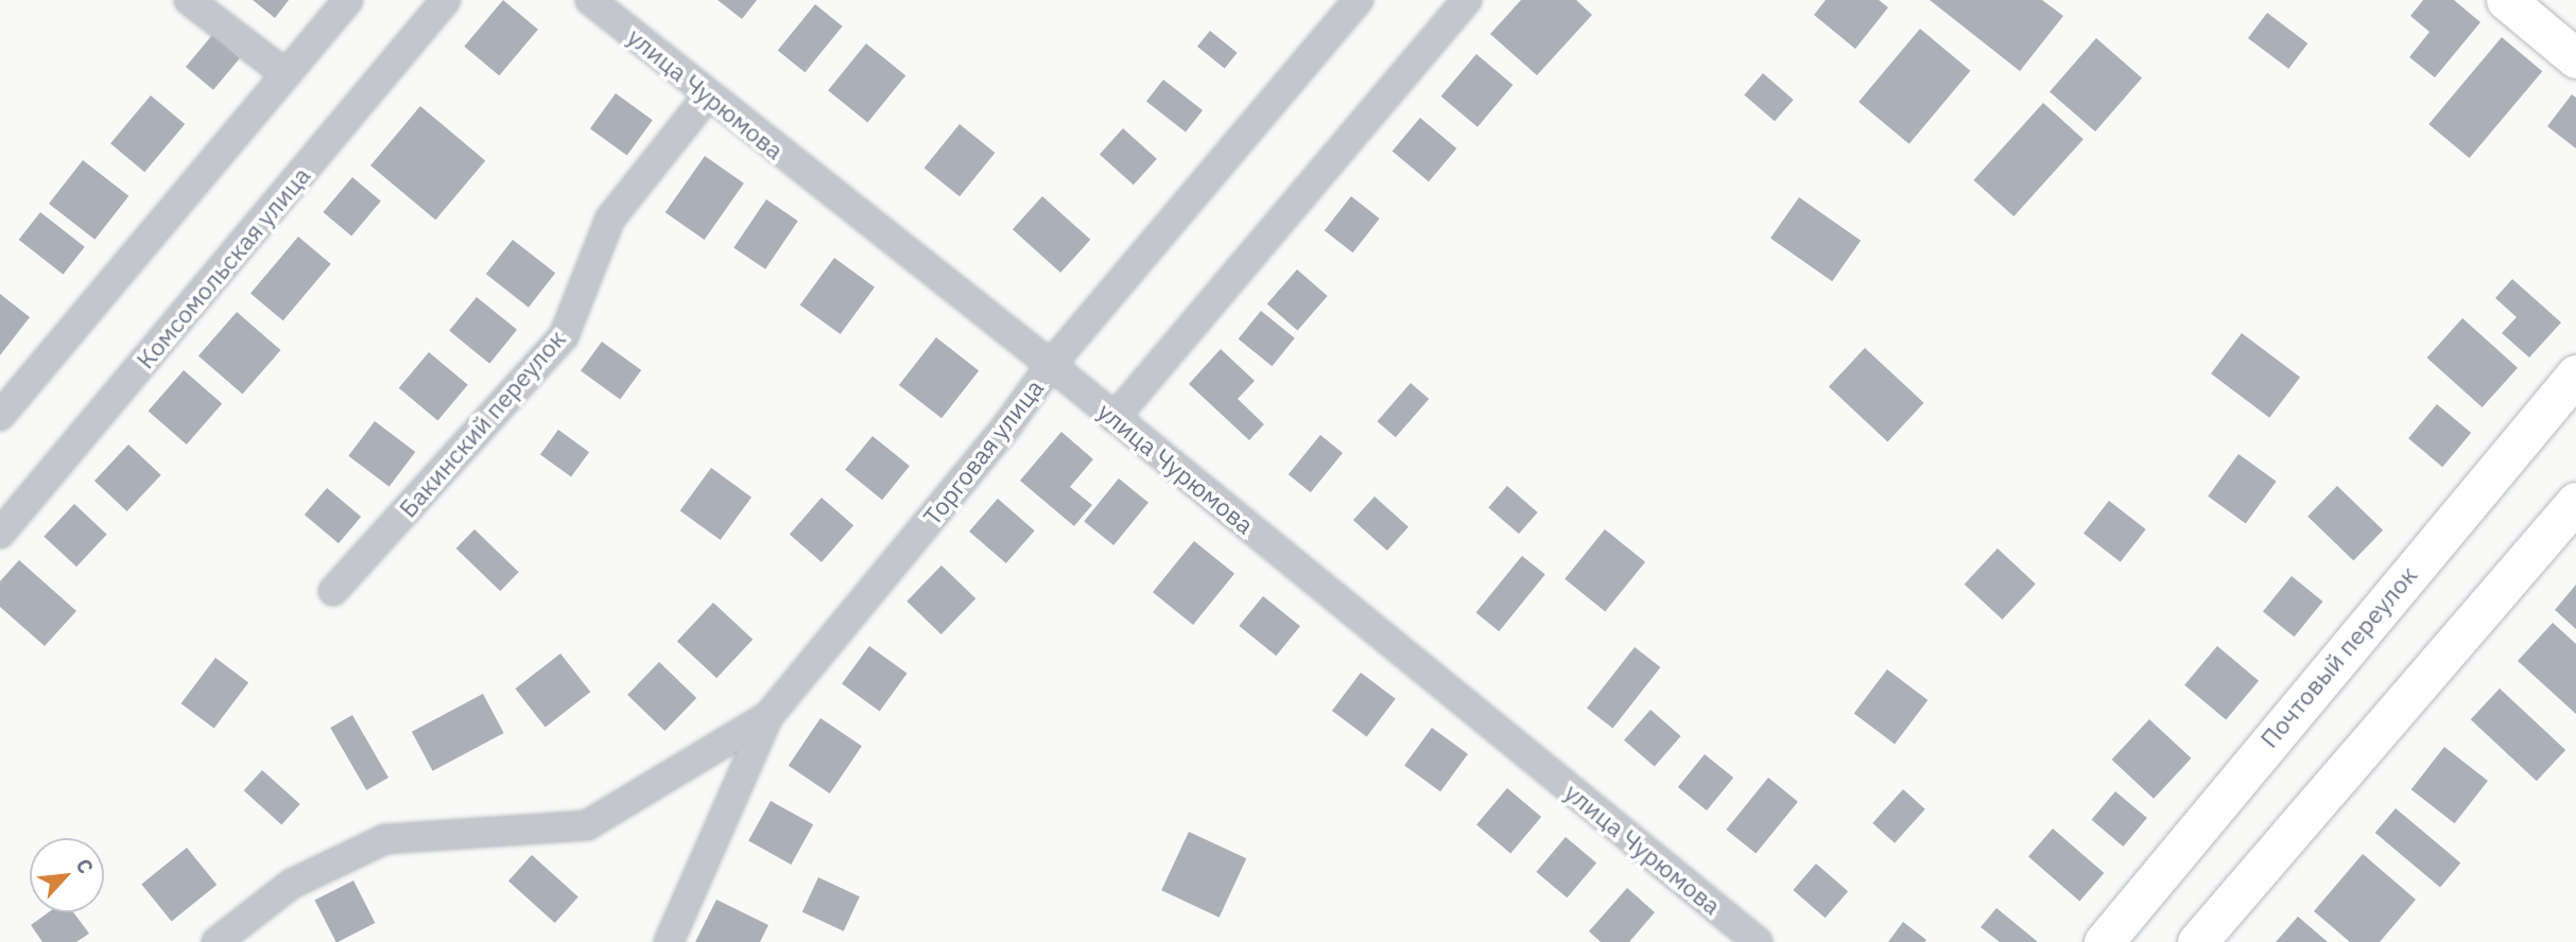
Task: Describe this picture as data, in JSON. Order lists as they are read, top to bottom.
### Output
{
  "streets": {
    "street": [
      "улица Чурюмова",
      "Комсомольская улица",
      "Бакинский переулок",
      "Торговая улица",
      "Почтовый переулок"
    ]
  },
  "crossings": [
    ["улица Чурюмова", "Бакинский переулок"],
    ["улица Чурюмова", "Торговая улица"]
  ],
  "north": "top right"
}
